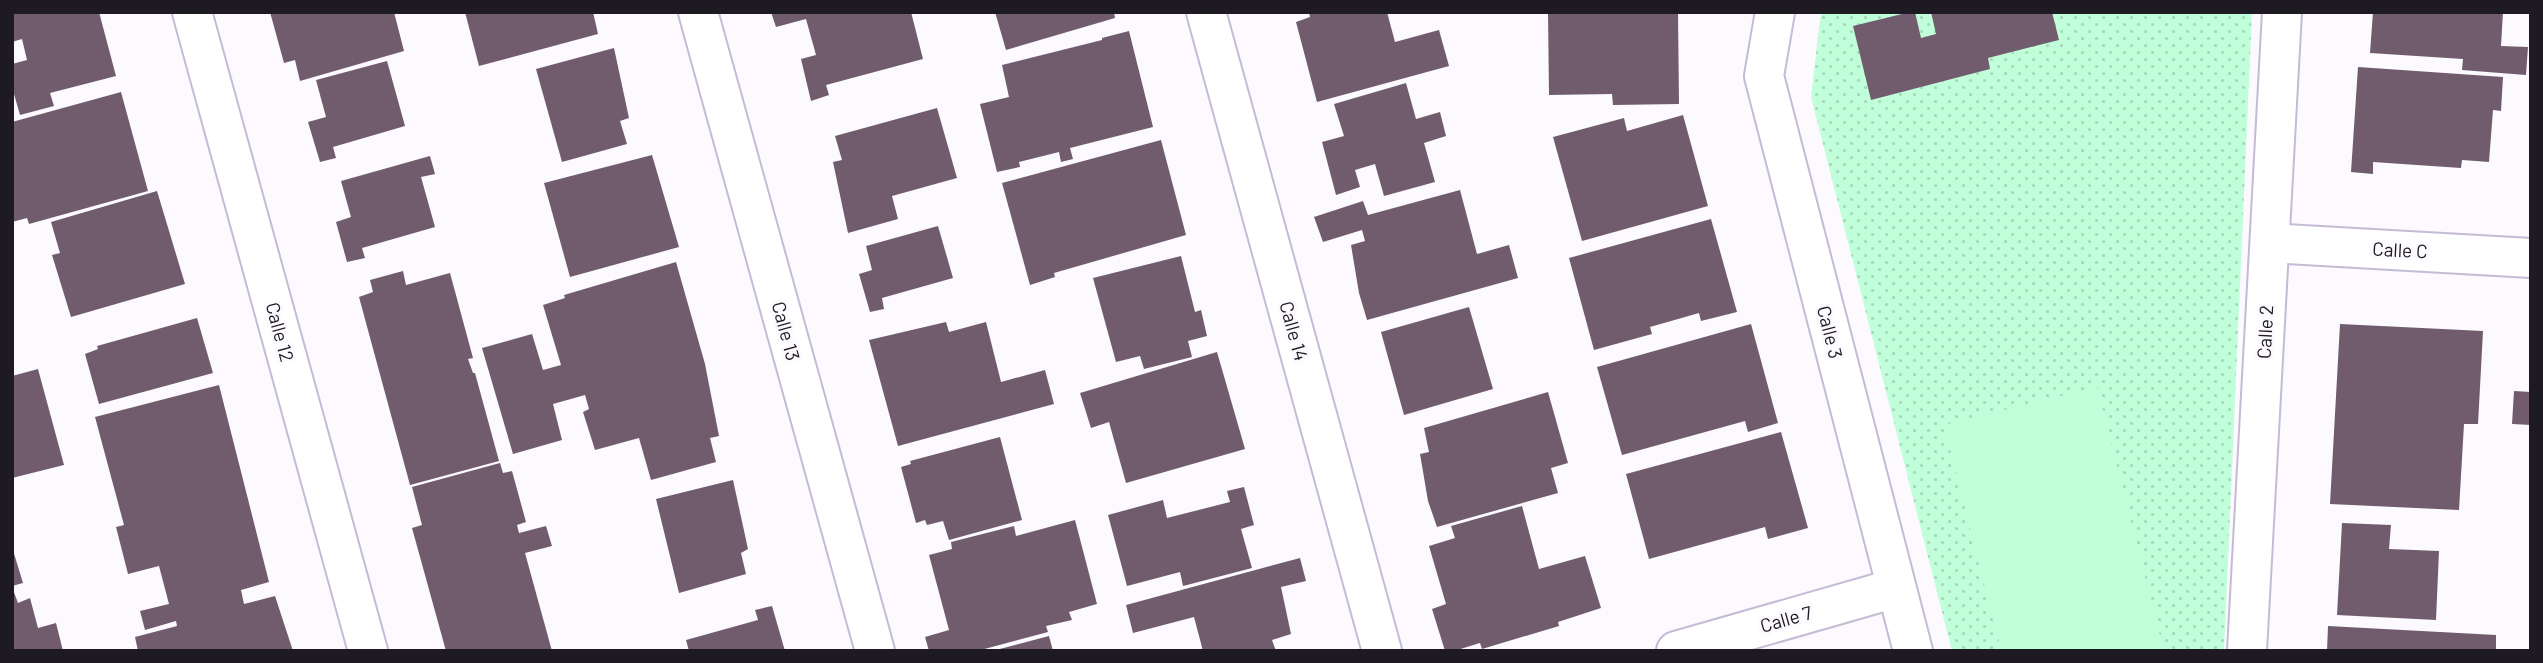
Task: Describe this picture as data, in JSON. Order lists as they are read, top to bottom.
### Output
{
  "streets": {
    "street": [
      "Calle C",
      "Calle 13",
      "Calle 14",
      "Calle 12",
      "Calle 3",
      "Calle 2",
      "Calle 7"
    ]
  },
  "crossings": [
    ["Calle C", "Calle 2"],
    ["Calle 3", "Calle 7"]
  ]
}
